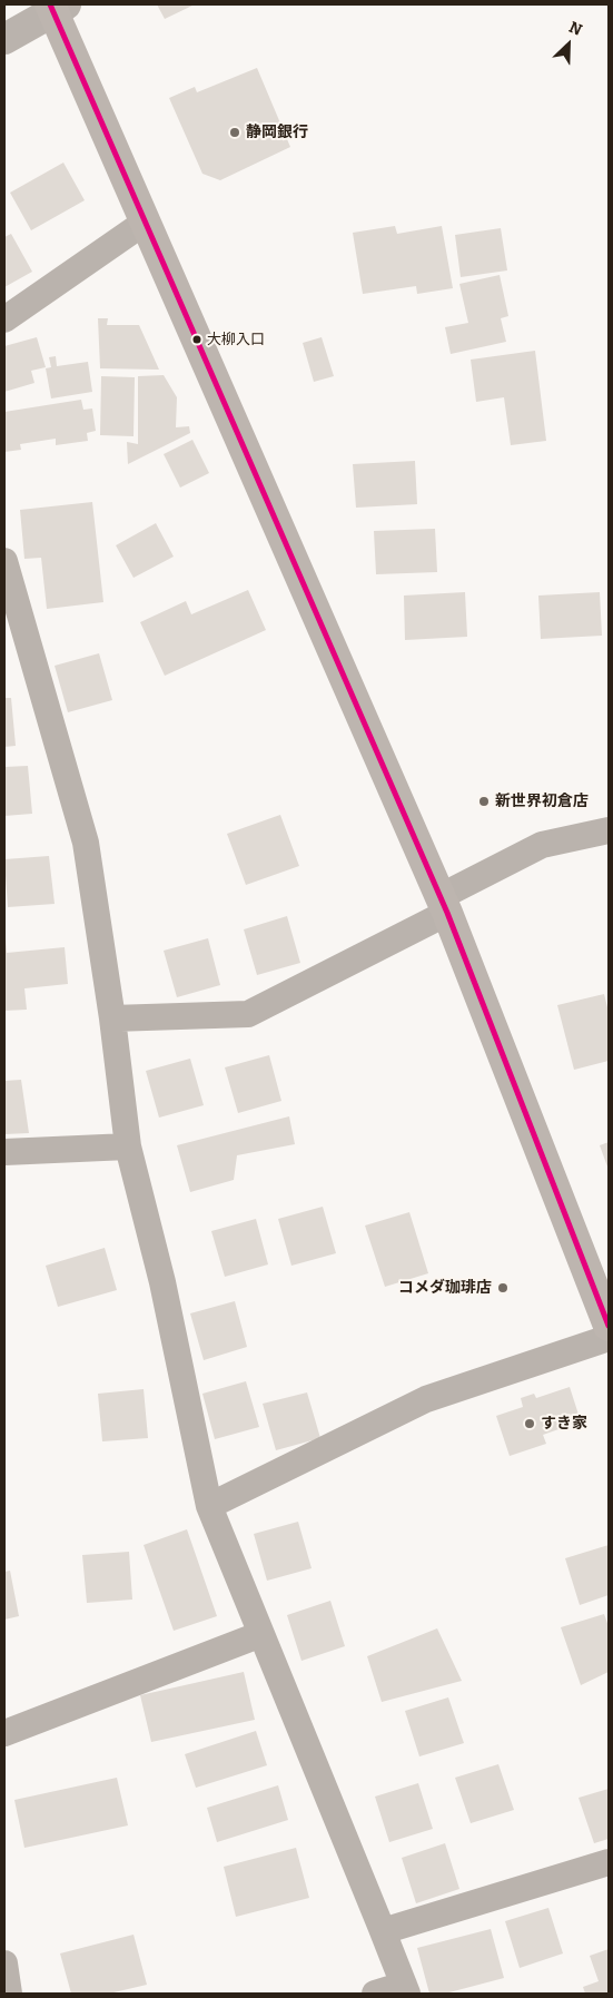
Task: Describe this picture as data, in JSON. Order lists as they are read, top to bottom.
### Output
{
  "places": [
    "静岡銀行",
    "大柳入口",
    "新世界初倉店",
    "コメダ珈琲店",
    "すき家"
  ],
  "north": "top right"
}
